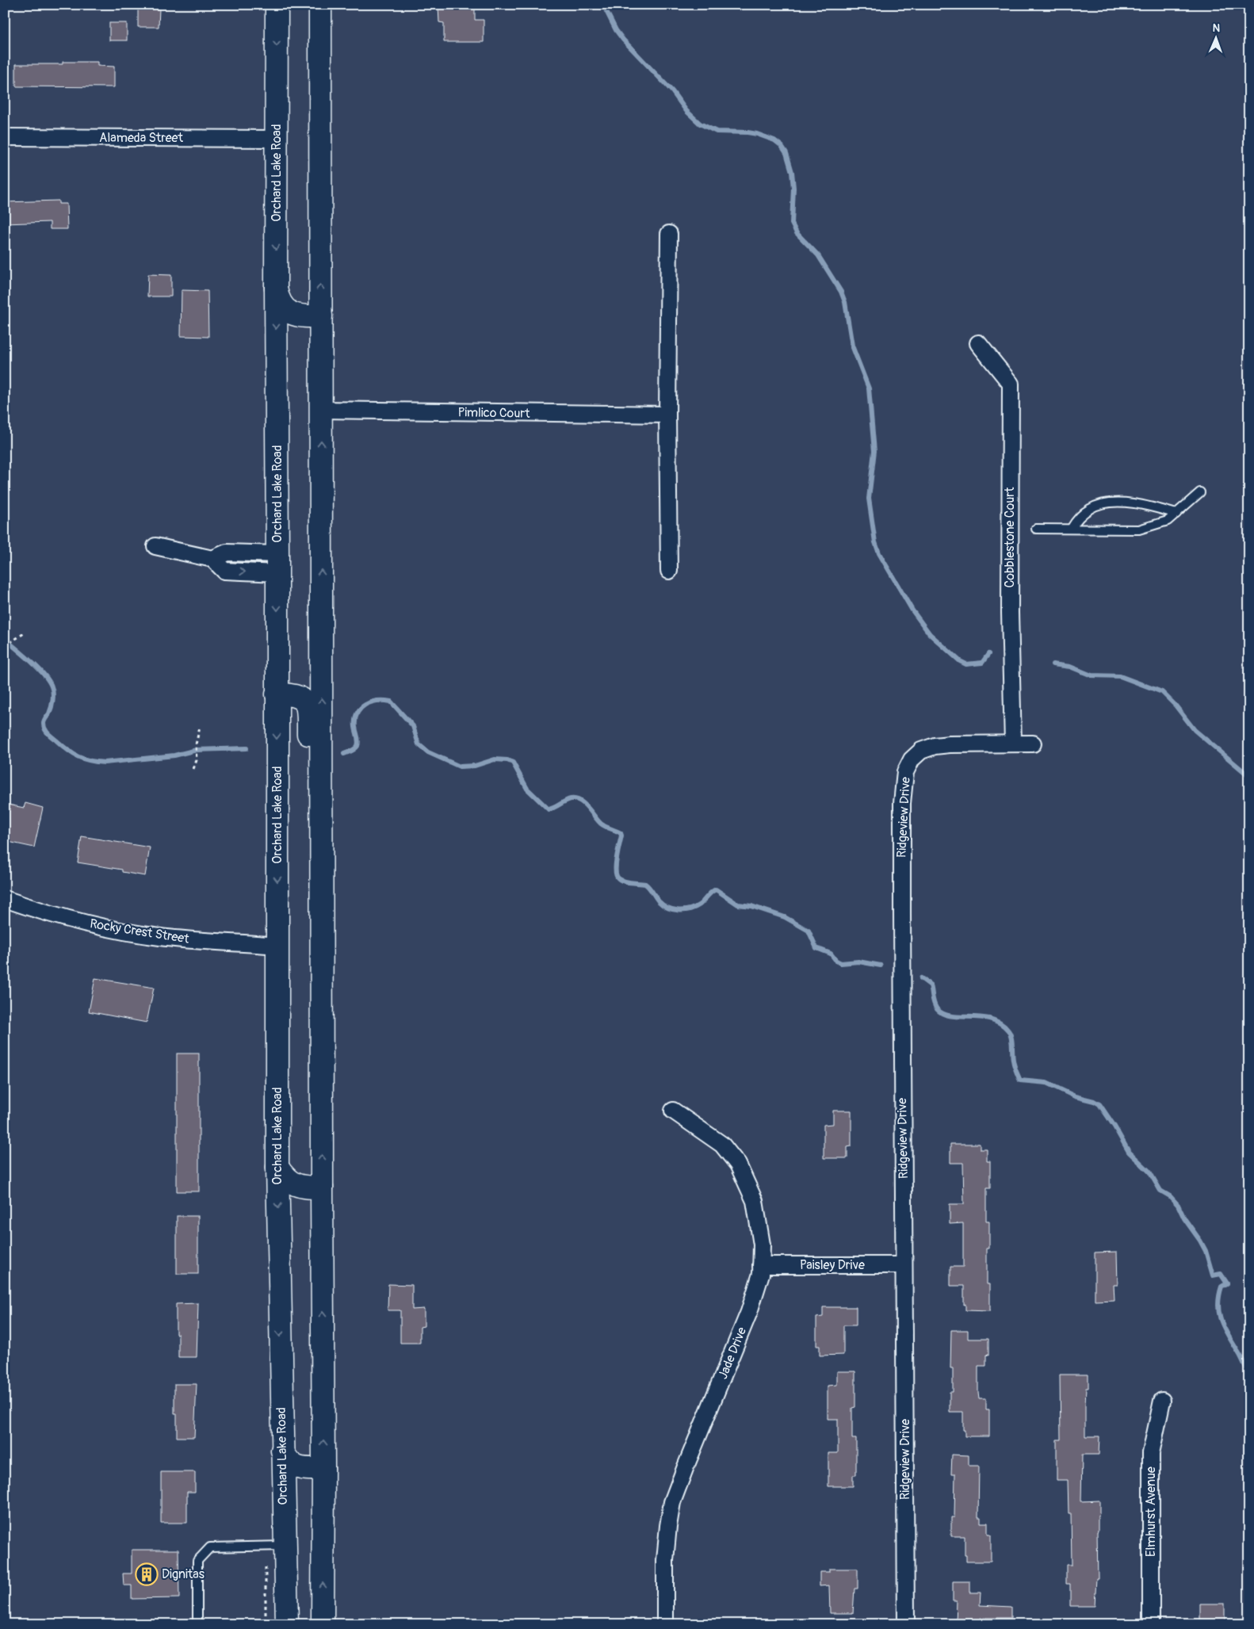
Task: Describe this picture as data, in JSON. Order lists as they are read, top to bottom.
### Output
{
  "streets": {
    "main road": ["Orchard Lake Road"],
    "street": [
      "Alameda Street",
      "Pimlico Court",
      "Cobblestone Court",
      "Ridgeview Drive",
      "Rocky Crest Street",
      "Paisley Drive",
      "Jade Drive",
      "Elmhurst Avenue"
    ]
  },
  "crossings": [
    ["Alameda Street", "Orchard Lake Road"],
    ["Orchard Lake Road", "Rocky Crest Street"],
    ["Cobblestone Court", "Ridgeview Drive"],
    ["Ridgeview Drive", "Paisley Drive"],
    ["Paisley Drive", "Jade Drive"]
  ],
  "places": {
    "building": ["Dignitas"]
  },
  "north": "top"
}
